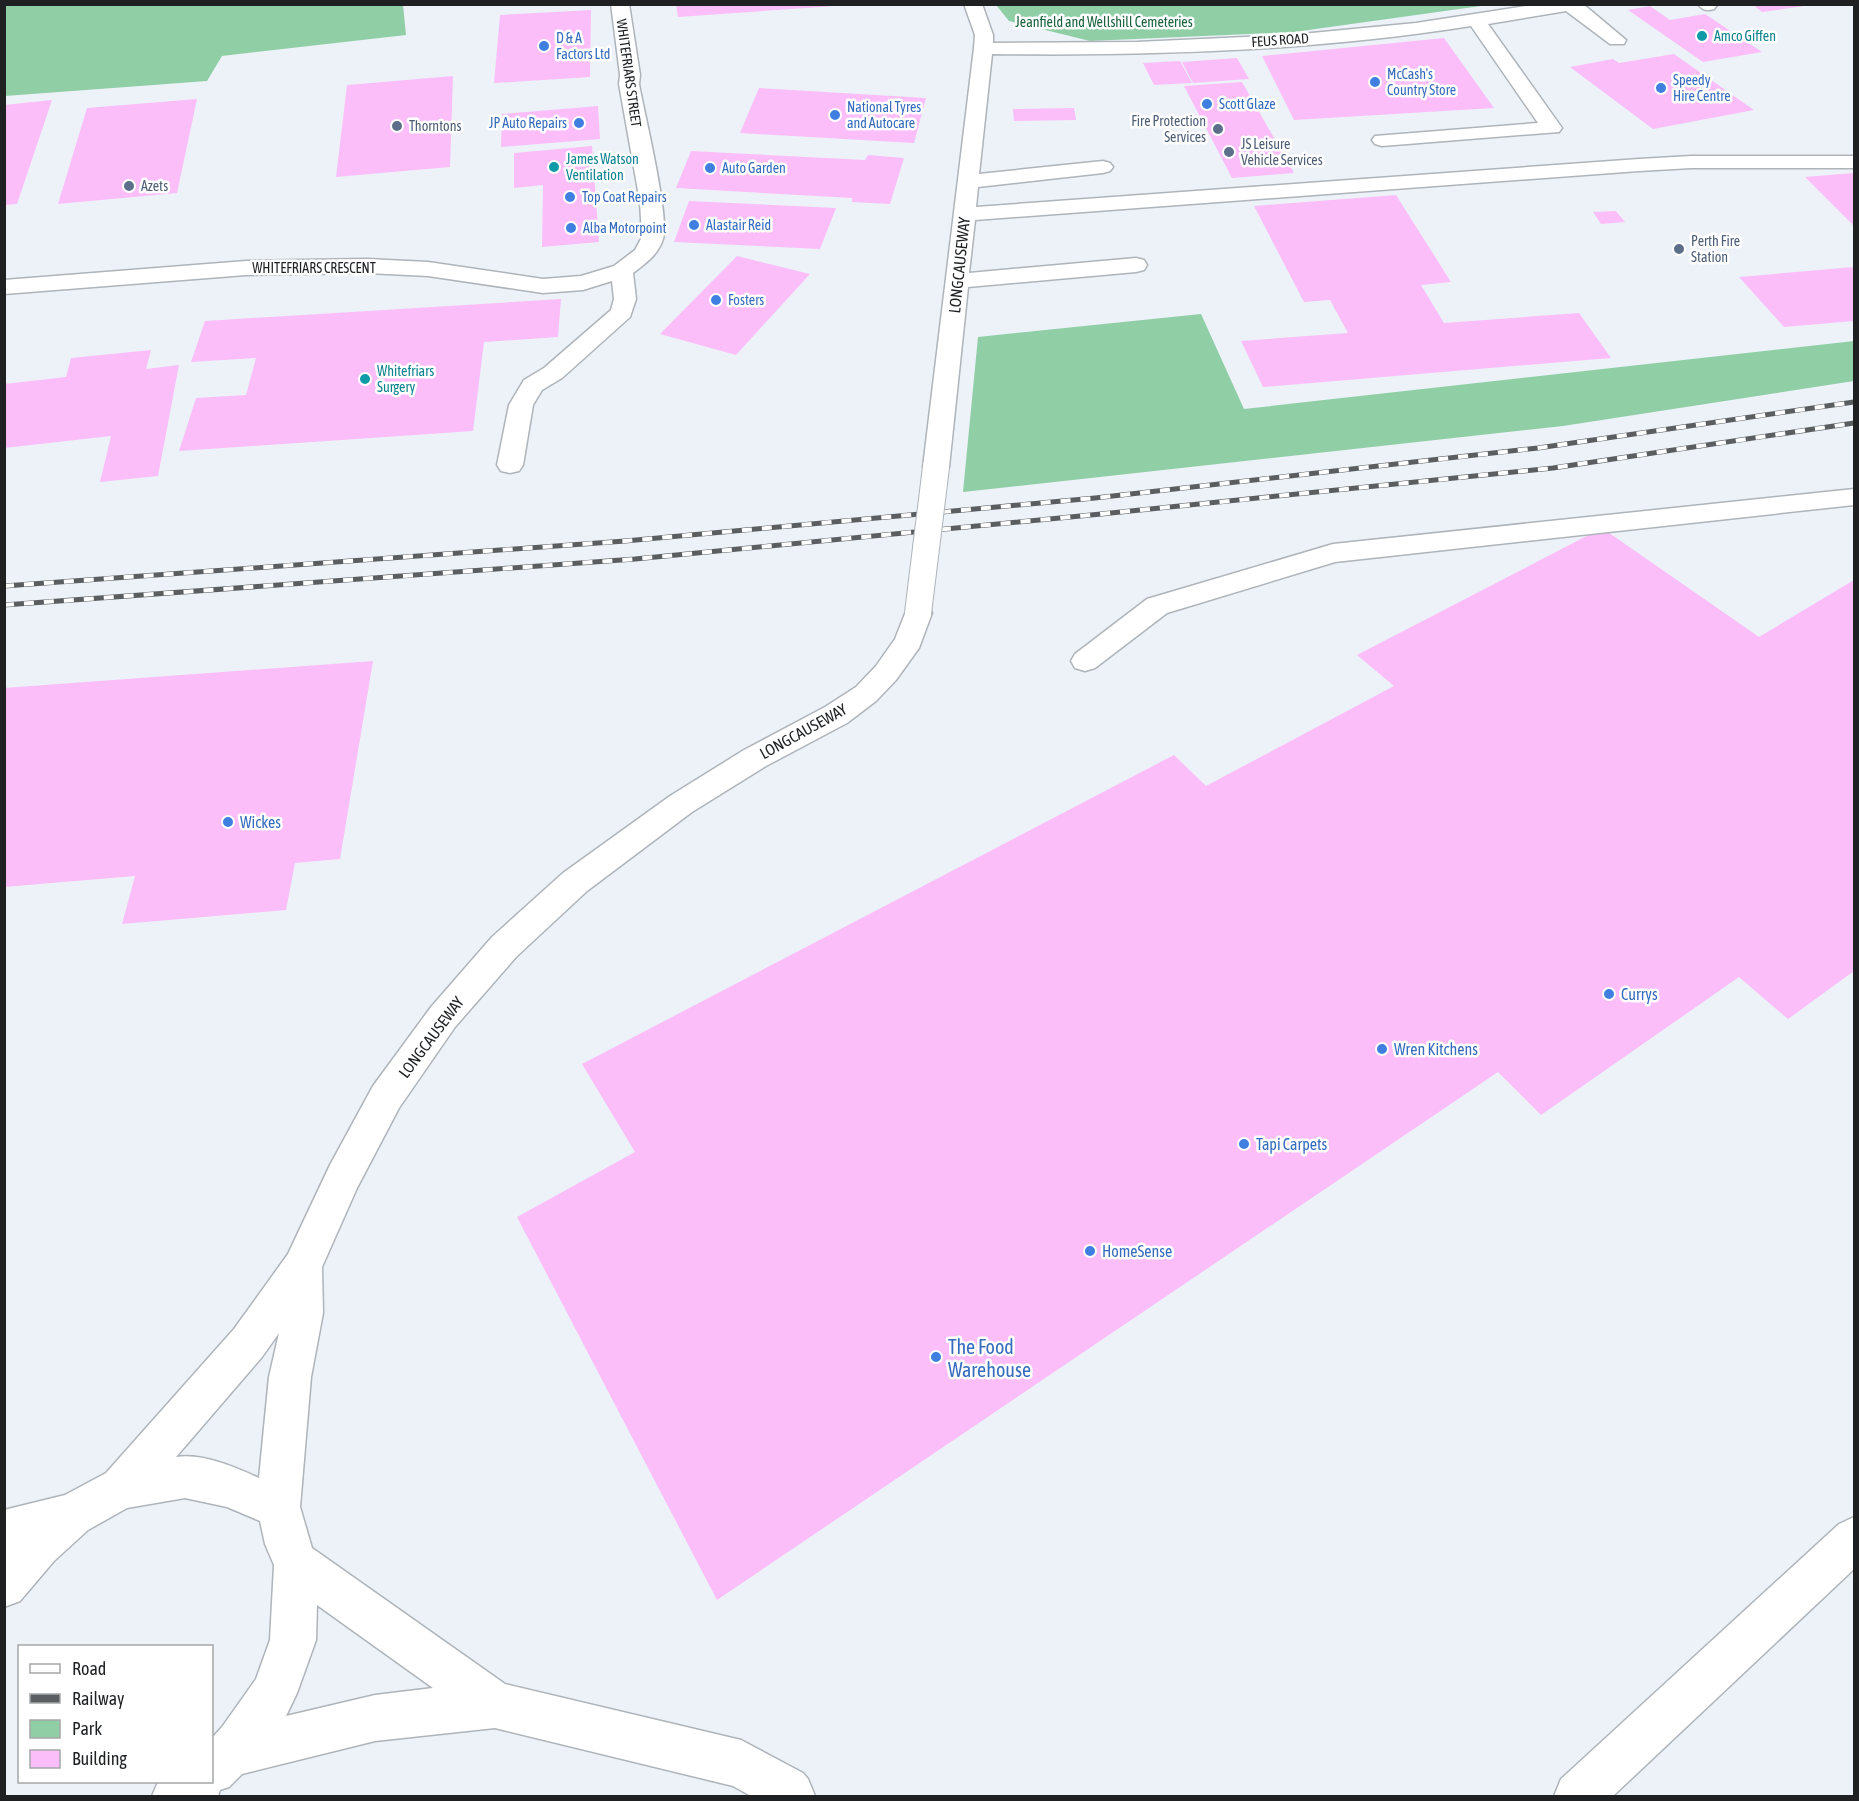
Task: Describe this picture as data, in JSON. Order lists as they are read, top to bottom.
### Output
{
  "streets": {
    "street": [
      "FEUS ROAD",
      "WHITEFRIARS STREET",
      "LONGCAUSEWAY",
      "WHITEFRIARS CRESCENT"
    ]
  },
  "crossings": [
    ["FEUS ROAD", "LONGCAUSEWAY"],
    ["WHITEFRIARS STREET", "WHITEFRIARS CRESCENT"]
  ],
  "parks": ["Jeanfield and Wellshill Cemeteries"],
  "places": [
    "Amco Giffen",
    "D & A Factors Ltd",
    "McCash's Country Store",
    "Speedy Hire Centre",
    "Scott Glaze",
    "National Tyres and Autocare",
    "JP Auto Repairs",
    "Thorntons",
    "Fire Protection Services",
    "JS Leisure Vehicle Services",
    "James Watson Ventilation",
    "Auto Garden",
    "Azets",
    "Top Coat Repairs",
    "Alastair Reid",
    "Alba Motorpoint",
    "Perth Fire Station",
    "Fosters",
    "Whitefriars Surgery",
    "Wickes",
    "Currys",
    "Wren Kitchens",
    "Tapi Carpets",
    "HomeSense",
    "The Food Warehouse"
  ],
  "legend": [
    "Road",
    "Railway",
    "Park",
    "Building"
  ]
}
